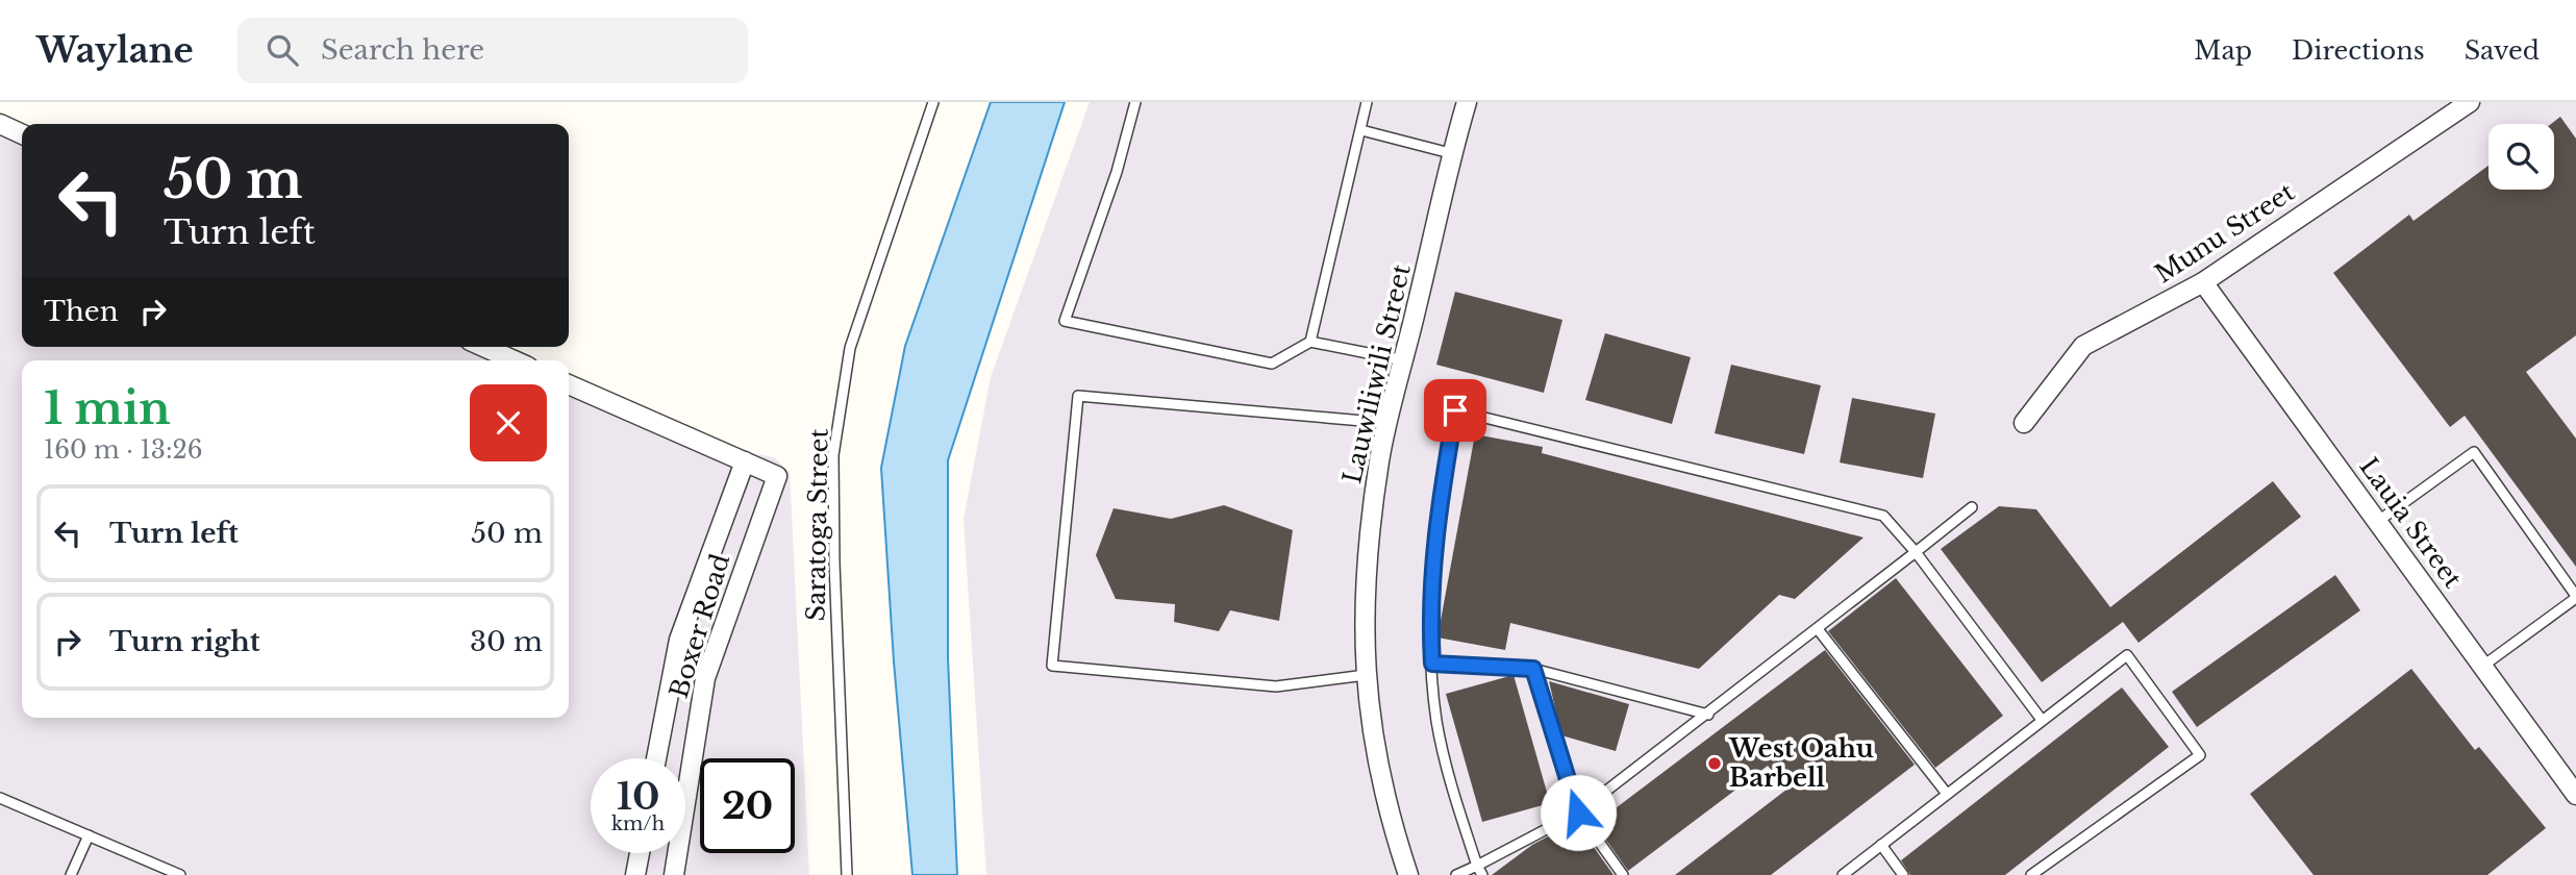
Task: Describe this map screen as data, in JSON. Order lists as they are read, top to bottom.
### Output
{
  "streets": {
    "street": [
      "Munu Street",
      "Lauwiliwili Street",
      "Lauia Street",
      "Boxer Road"
    ],
    "lane": ["Saratoga Street"]
  },
  "crossings": [
    ["Munu Street", "Lauia Street"]
  ],
  "places": ["West Oahu Barbell"],
  "page": {
    "header": "Waylane",
    "search": "Search here",
    "nav": ["Map", "Directions", "Saved"],
    "turn": ["50 m", "Turn left"],
    "then": "Then",
    "heading": ["1 min", "160 m · 13:26"],
    "list": [
      {
        "name": "Turn left",
        "value": "50 m"
      },
      {
        "name": "Turn right",
        "value": "30 m"
      }
    ],
    "speed": "10 km/h",
    "limit": "20"
  }
}
